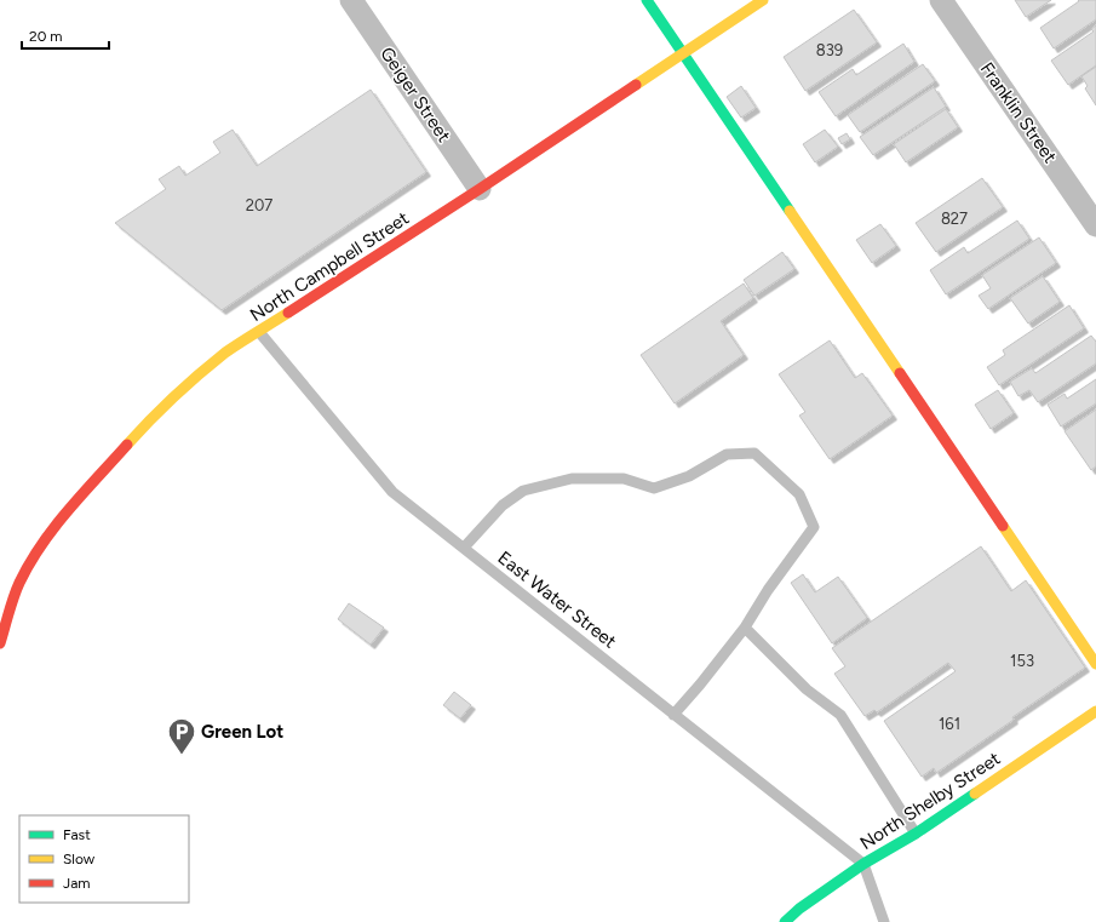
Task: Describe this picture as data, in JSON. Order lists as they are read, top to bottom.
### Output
{
  "streets": {
    "street": [
      "Geiger Street",
      "Franklin Street",
      "North Campbell Street",
      "North Shelby Street"
    ],
    "lane": ["East Water Street"]
  },
  "crossings": [
    ["Geiger Street", "North Campbell Street"],
    ["North Campbell Street", "East Water Street"],
    ["East Water Street", "North Shelby Street"]
  ],
  "places": {
    "parking": ["Green Lot"]
  },
  "house_numbers": [
    "839",
    "207",
    "827",
    "153",
    "161"
  ],
  "legend": ["Fast", "Slow", "Jam"],
  "scale_bar": "20 m"
}
